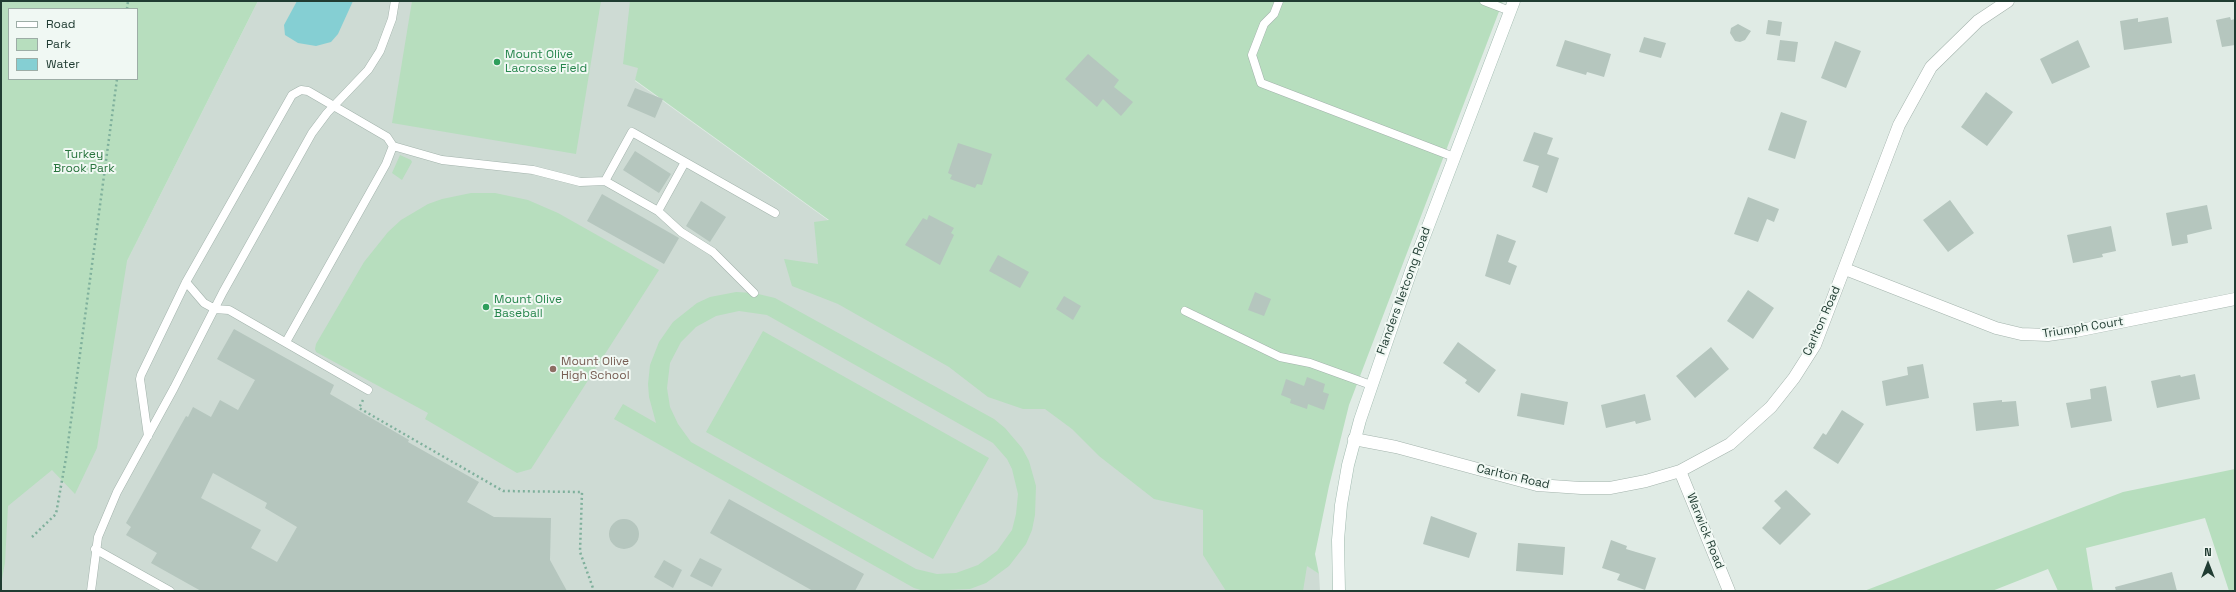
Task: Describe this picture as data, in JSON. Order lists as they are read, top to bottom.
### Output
{
  "streets": {
    "street": [
      "Flanders Netcong Road",
      "Carlton Road",
      "Triumph Court",
      "Warwick Road"
    ]
  },
  "crossings": [
    ["Flanders Netcong Road", "Carlton Road"],
    ["Carlton Road", "Triumph Court"],
    ["Carlton Road", "Warwick Road"]
  ],
  "parks": ["Turkey Brook Park"],
  "places": ["Mount Olive Lacrosse Field", "Mount Olive Baseball", "Mount Olive High School"],
  "legend": ["Road", "Park", "Water"],
  "north": "top"
}
